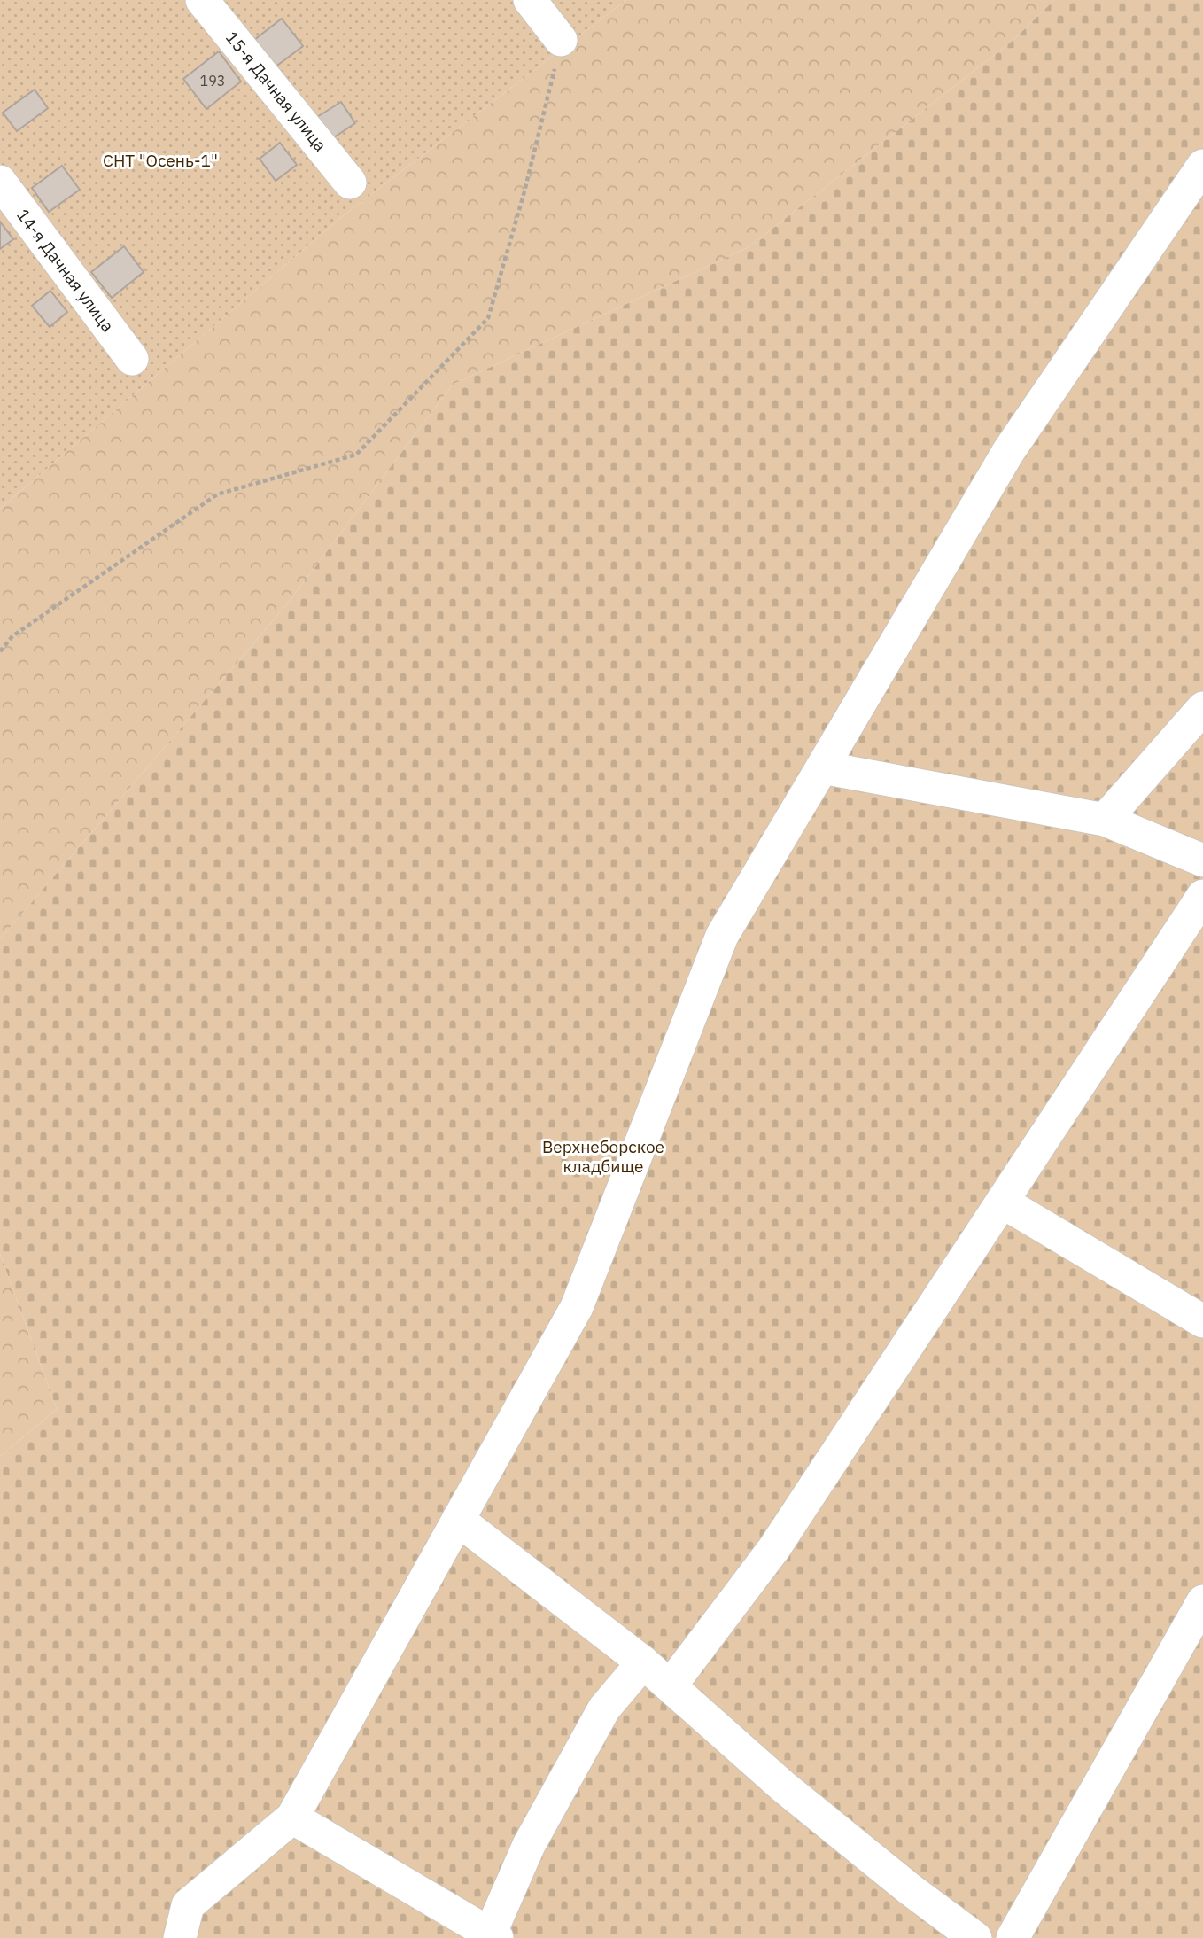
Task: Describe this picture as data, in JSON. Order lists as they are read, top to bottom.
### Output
{
  "streets": {
    "street": ["15-я Дачная улица", "14-я Дачная улица"]
  },
  "parks": ["СНТ \"Осень-1\"", "Верхнеборское кладбище"],
  "house_numbers": ["193"]
}
